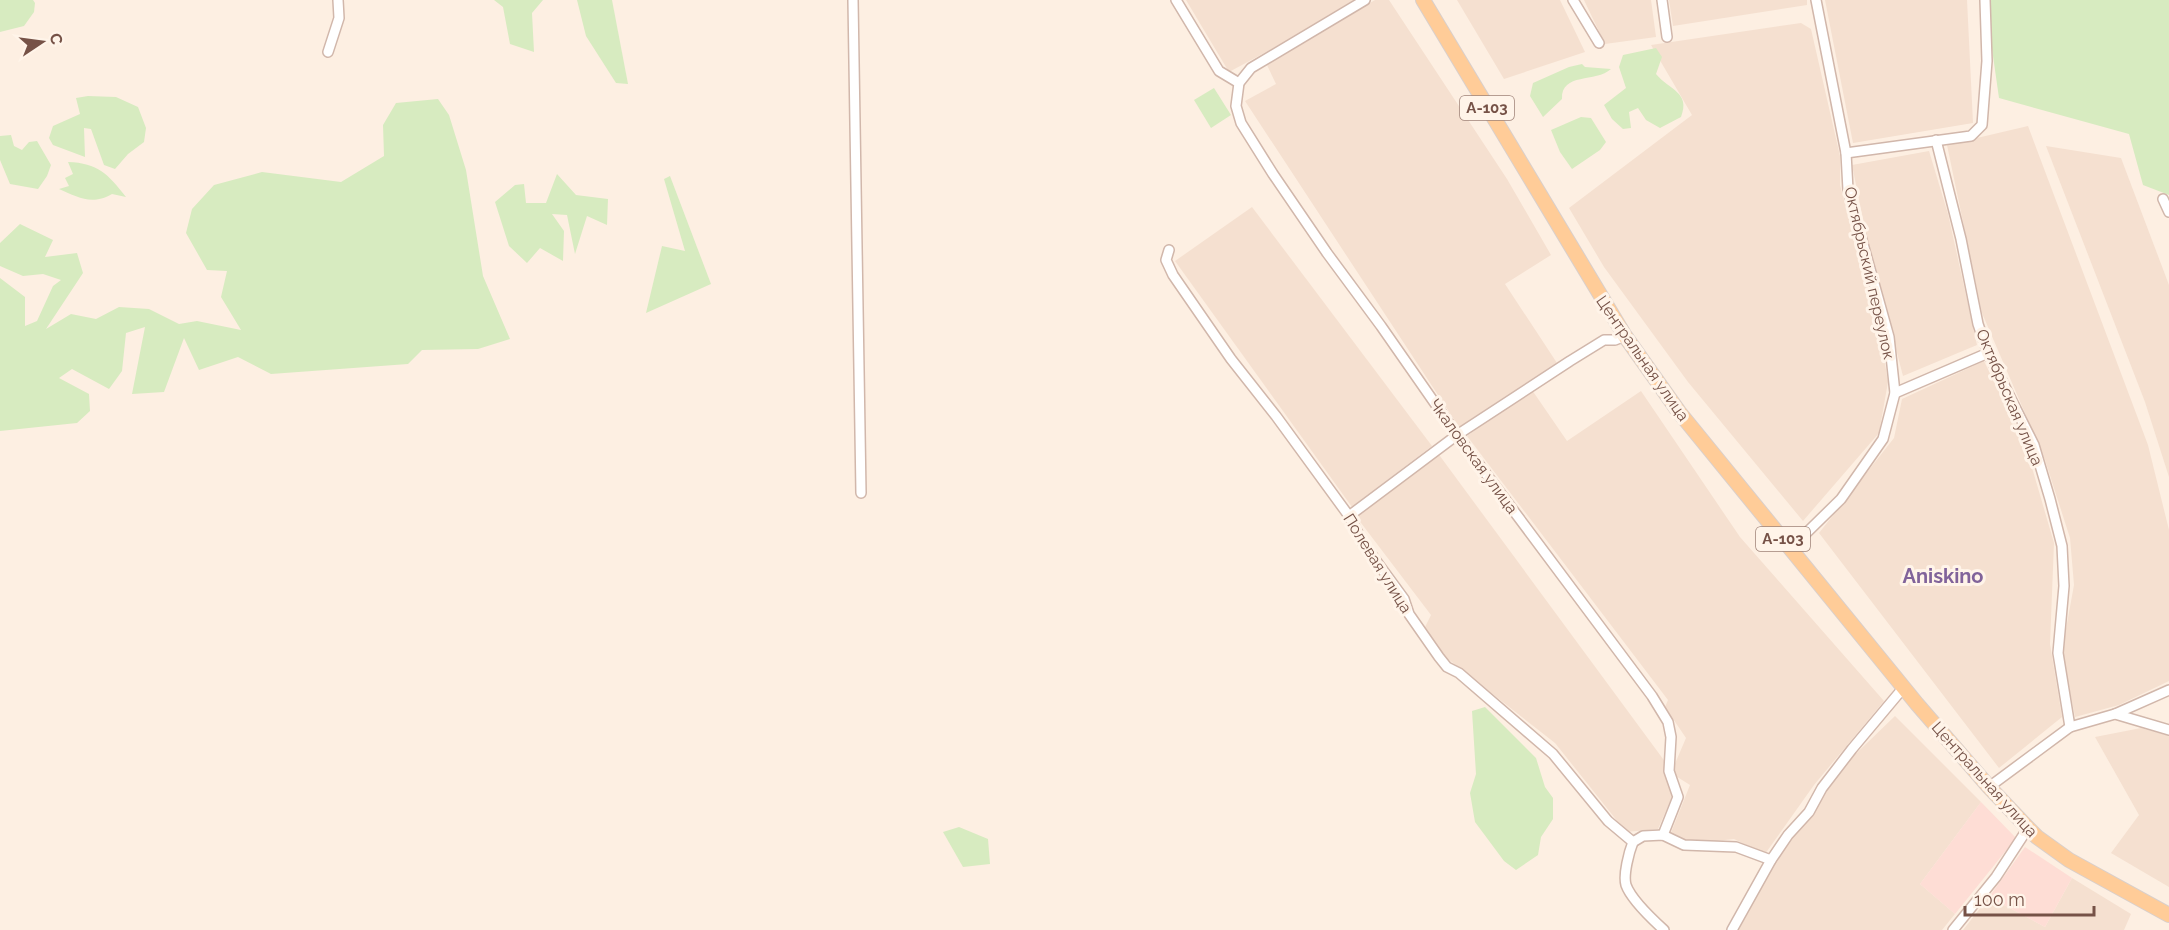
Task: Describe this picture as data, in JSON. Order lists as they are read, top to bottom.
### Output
{
  "streets": {
    "main road": ["А-103", "Центральная улица"],
    "street": [
      "Октябрьский переулок",
      "Октябрьская улица",
      "Чкаловская улица",
      "Полевая улица"
    ]
  },
  "crossings": [
    ["Октябрьский переулок", "Центральная улица"]
  ],
  "districts": ["Aniskino"],
  "scale_bar": "100 m",
  "north": "right"
}
